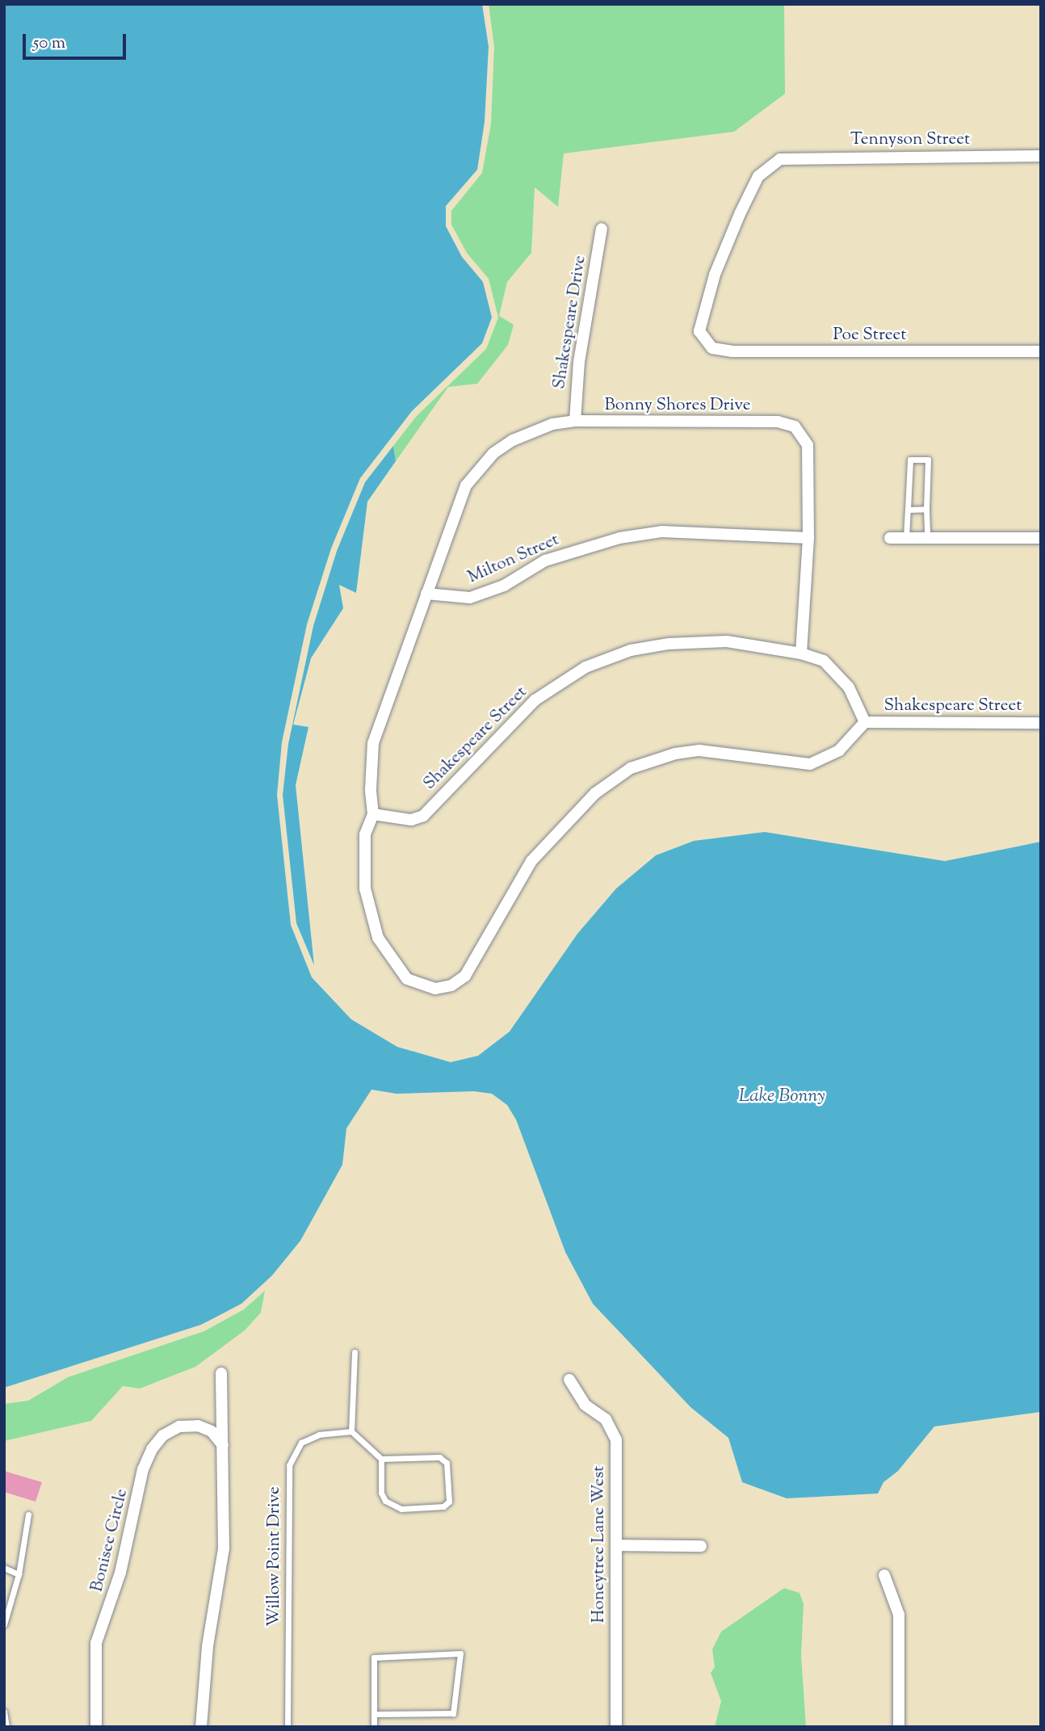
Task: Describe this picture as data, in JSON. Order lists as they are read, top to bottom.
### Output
{
  "streets": {
    "street": [
      "Tennyson Street",
      "Shakespeare Drive",
      "Poe Street",
      "Bonny Shores Drive",
      "Milton Street",
      "Shakespeare Street",
      "Bonisee Circle",
      "Honeytree Lane West"
    ],
    "lane": ["Willow Point Drive"]
  },
  "crossings": [
    ["Tennyson Street", "Poe Street"],
    ["Shakespeare Drive", "Bonny Shores Drive"],
    ["Bonny Shores Drive", "Milton Street"],
    ["Bonny Shores Drive", "Shakespeare Street"]
  ],
  "water": ["Lake Bonny"],
  "scale_bar": "50 m"
}
